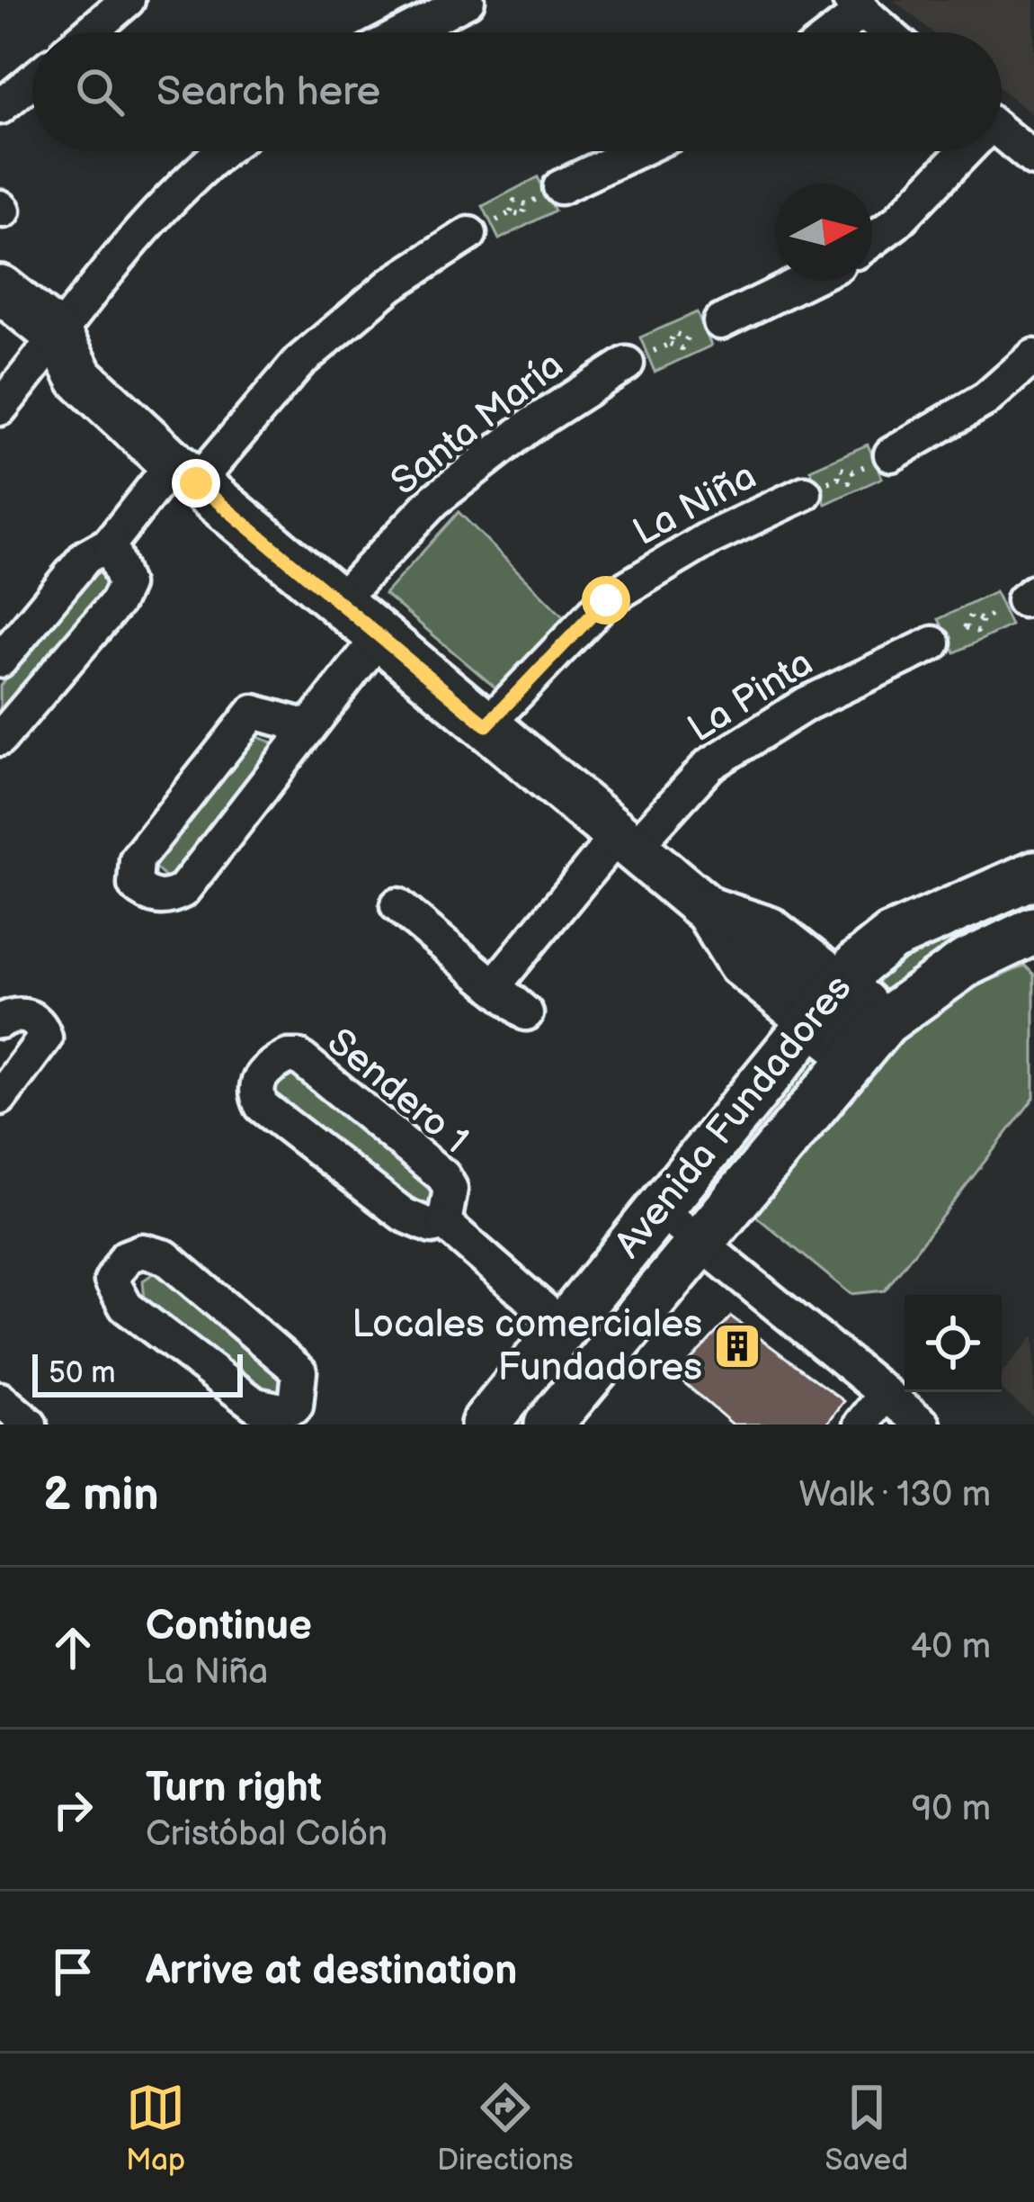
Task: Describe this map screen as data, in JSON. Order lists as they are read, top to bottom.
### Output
{
  "streets": {
    "street": [
      "Santa María",
      "La Niña",
      "La Pinta",
      "Sendero 1",
      "Avenida Fundadores"
    ]
  },
  "crossings": [
    ["Sendero 1", "Avenida Fundadores"]
  ],
  "places": {
    "building": ["Locales comerciales Fundadores"]
  },
  "scale_bar": "50 m",
  "north": "right",
  "page": {
    "search": "Search here",
    "scale": "50 m",
    "heading": ["2 min", "Walk · 130 m"],
    "list": [
      ["Continue", "La Niña", "40 m"],
      ["Turn right", "Cristóbal Colón", "90 m"],
      "Arrive at destination"
    ],
    "nav": ["Map", "Directions", "Saved"]
  }
}
